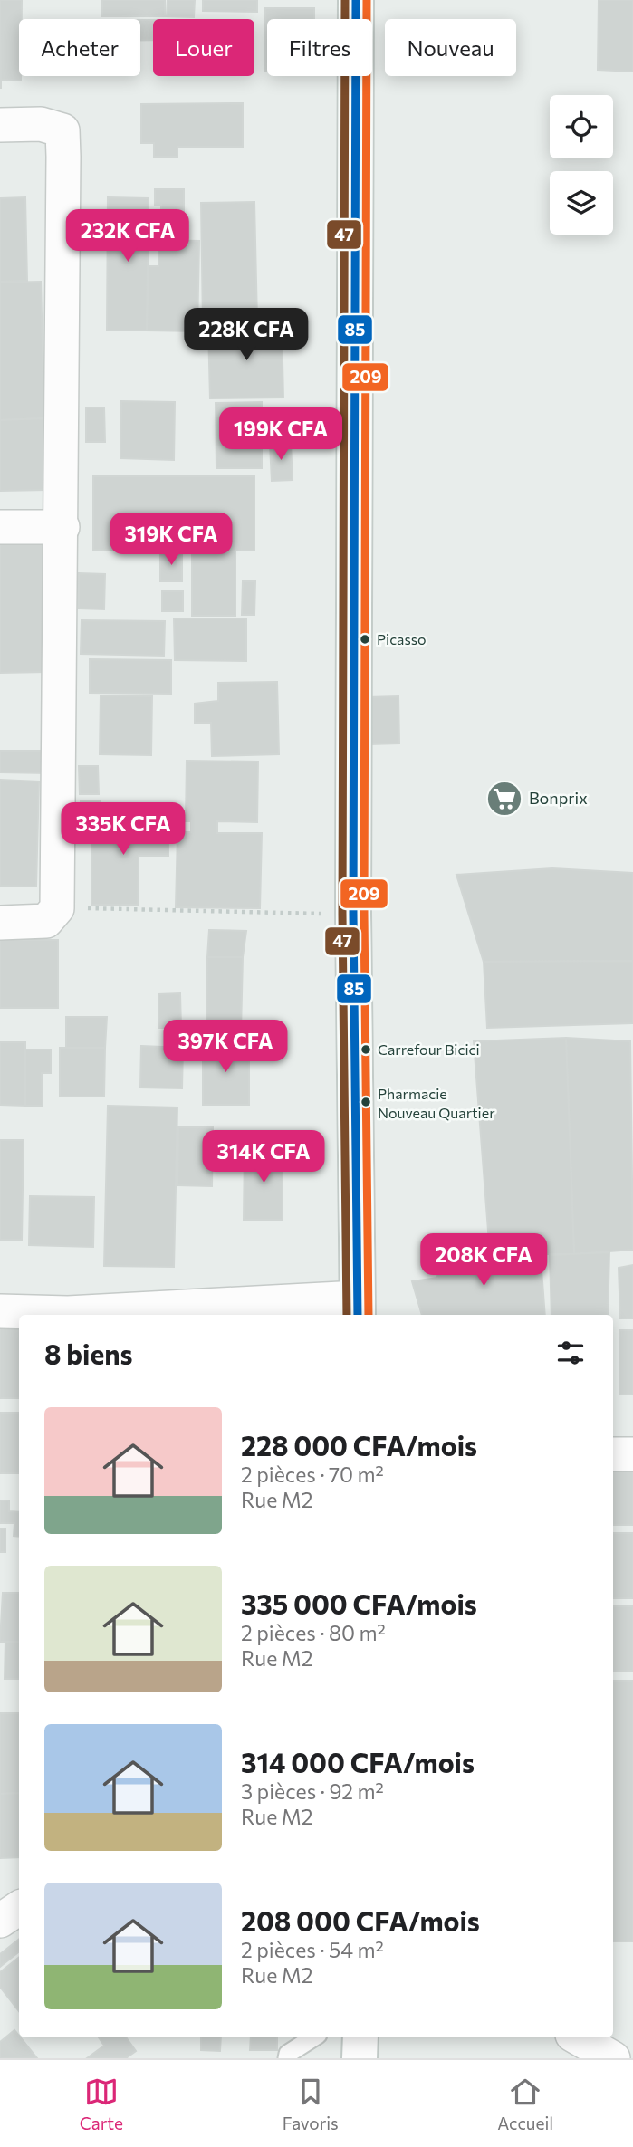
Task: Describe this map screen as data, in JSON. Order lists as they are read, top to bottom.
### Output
{
  "places": {
    "other": ["Picasso", "Carrefour Bicici", "Pharmacie Nouveau Quartier"],
    "supermarket": ["Bonprix"]
  },
  "lines": ["transit line 85", "transit line 47", "transit line 209"],
  "page": {
    "chip": [
      "Acheter",
      "Louer",
      "Filtres",
      "Nouveau"
    ],
    "price": [
      "232K CFA",
      "228K CFA",
      "199K CFA",
      "319K CFA",
      "335K CFA",
      "397K CFA",
      "314K CFA",
      "208K CFA"
    ],
    "heading": "8 biens",
    "list": [
      {
        "name": "228 000 CFA/mois",
        "note": "2 pièces · 70 m² · Rue M2"
      },
      {
        "name": "335 000 CFA/mois",
        "note": "2 pièces · 80 m² · Rue M2"
      },
      {
        "name": "314 000 CFA/mois",
        "note": "3 pièces · 92 m² · Rue M2"
      },
      {
        "name": "208 000 CFA/mois",
        "note": "2 pièces · 54 m² · Rue M2"
      }
    ],
    "tabs": ["Carte", "Favoris", "Accueil"]
  }
}
